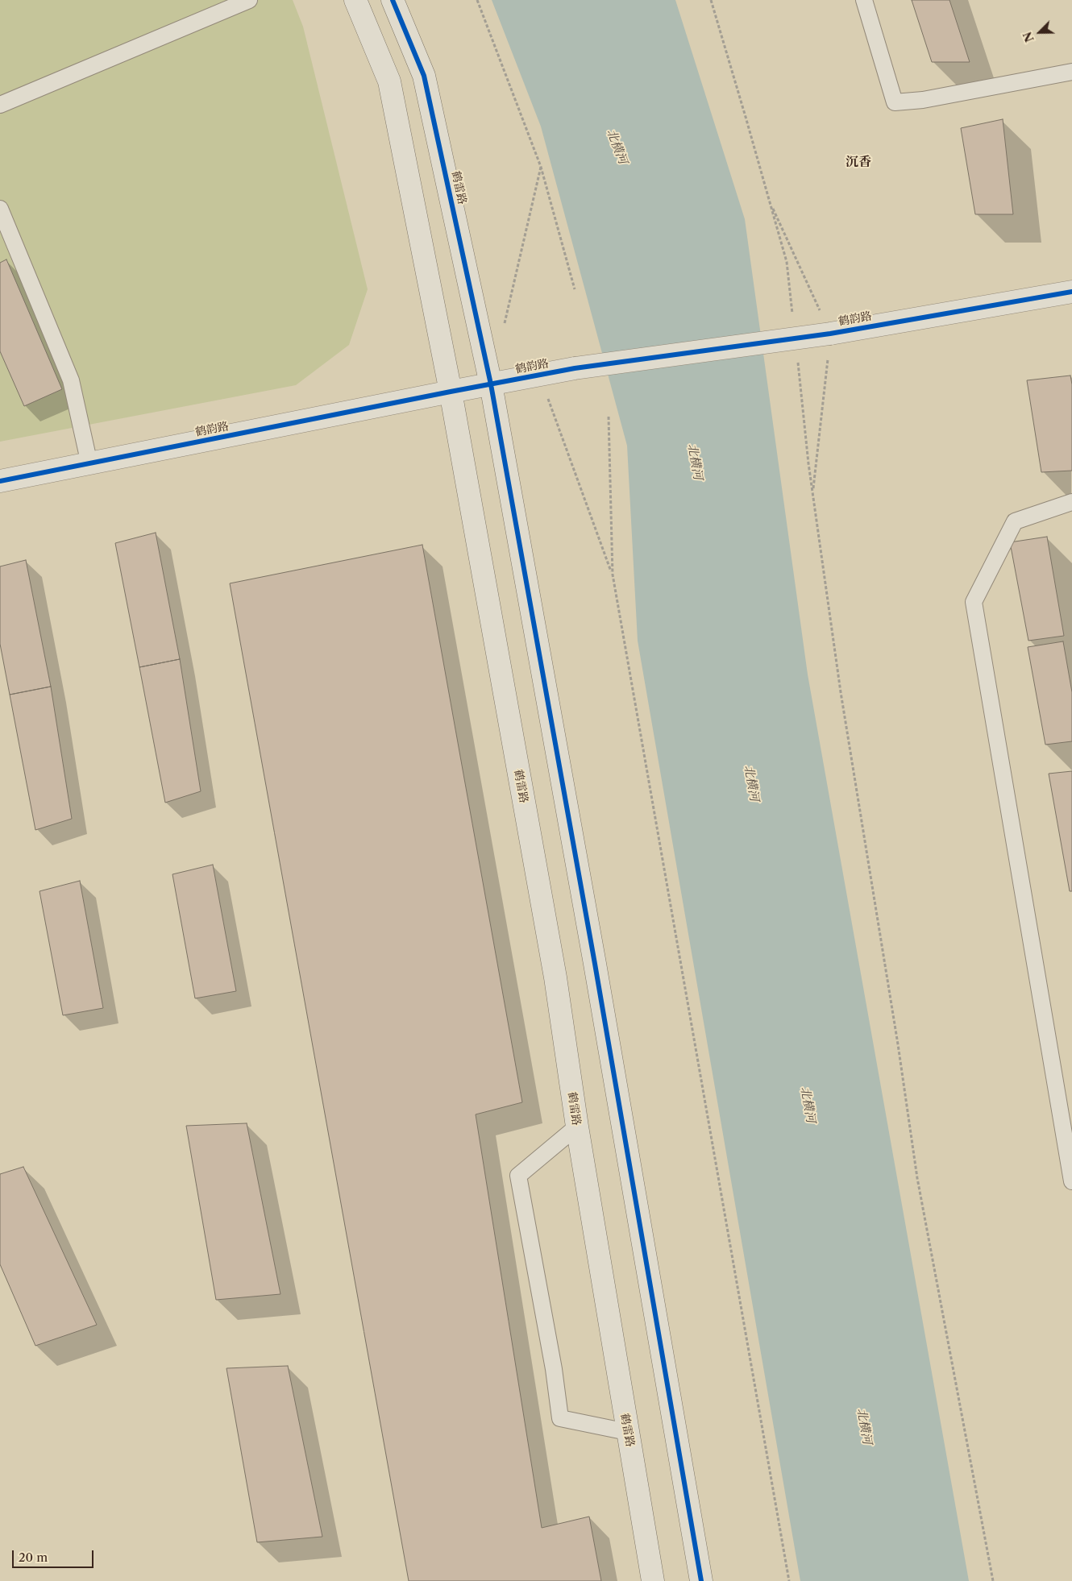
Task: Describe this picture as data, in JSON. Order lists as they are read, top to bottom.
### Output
{
  "streets": {
    "street": ["鹤雷路", "鹤韵路"]
  },
  "crossings": [
    ["鹤雷路", "鹤韵路"]
  ],
  "districts": ["沉香"],
  "water": ["北横河"],
  "scale_bar": "20 m",
  "north": "bottom left"
}
